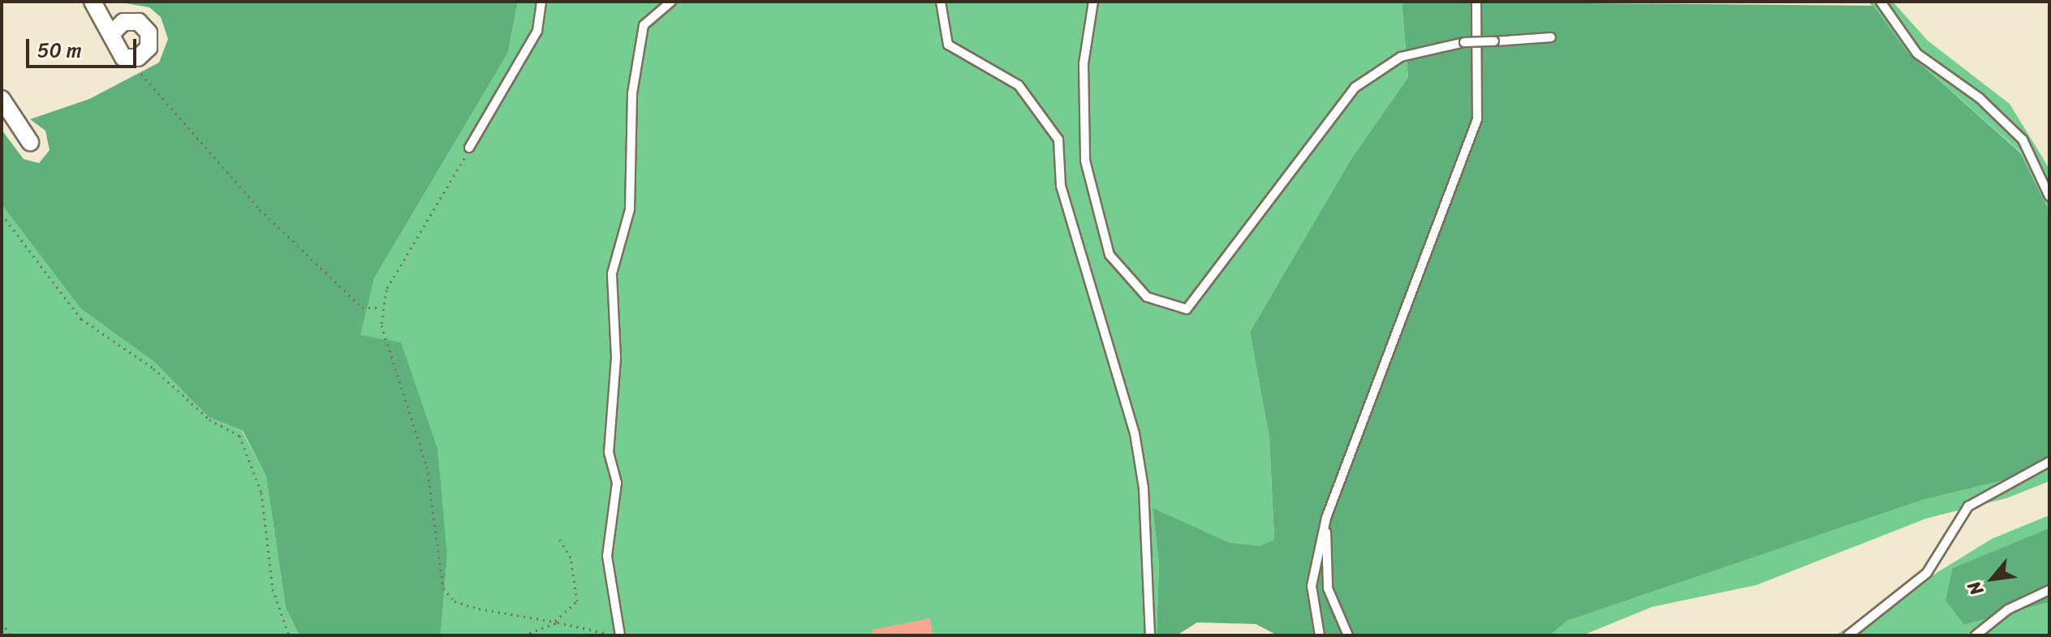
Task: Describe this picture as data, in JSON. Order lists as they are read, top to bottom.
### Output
{
  "scale_bar": "50 m",
  "north": "bottom left"
}
